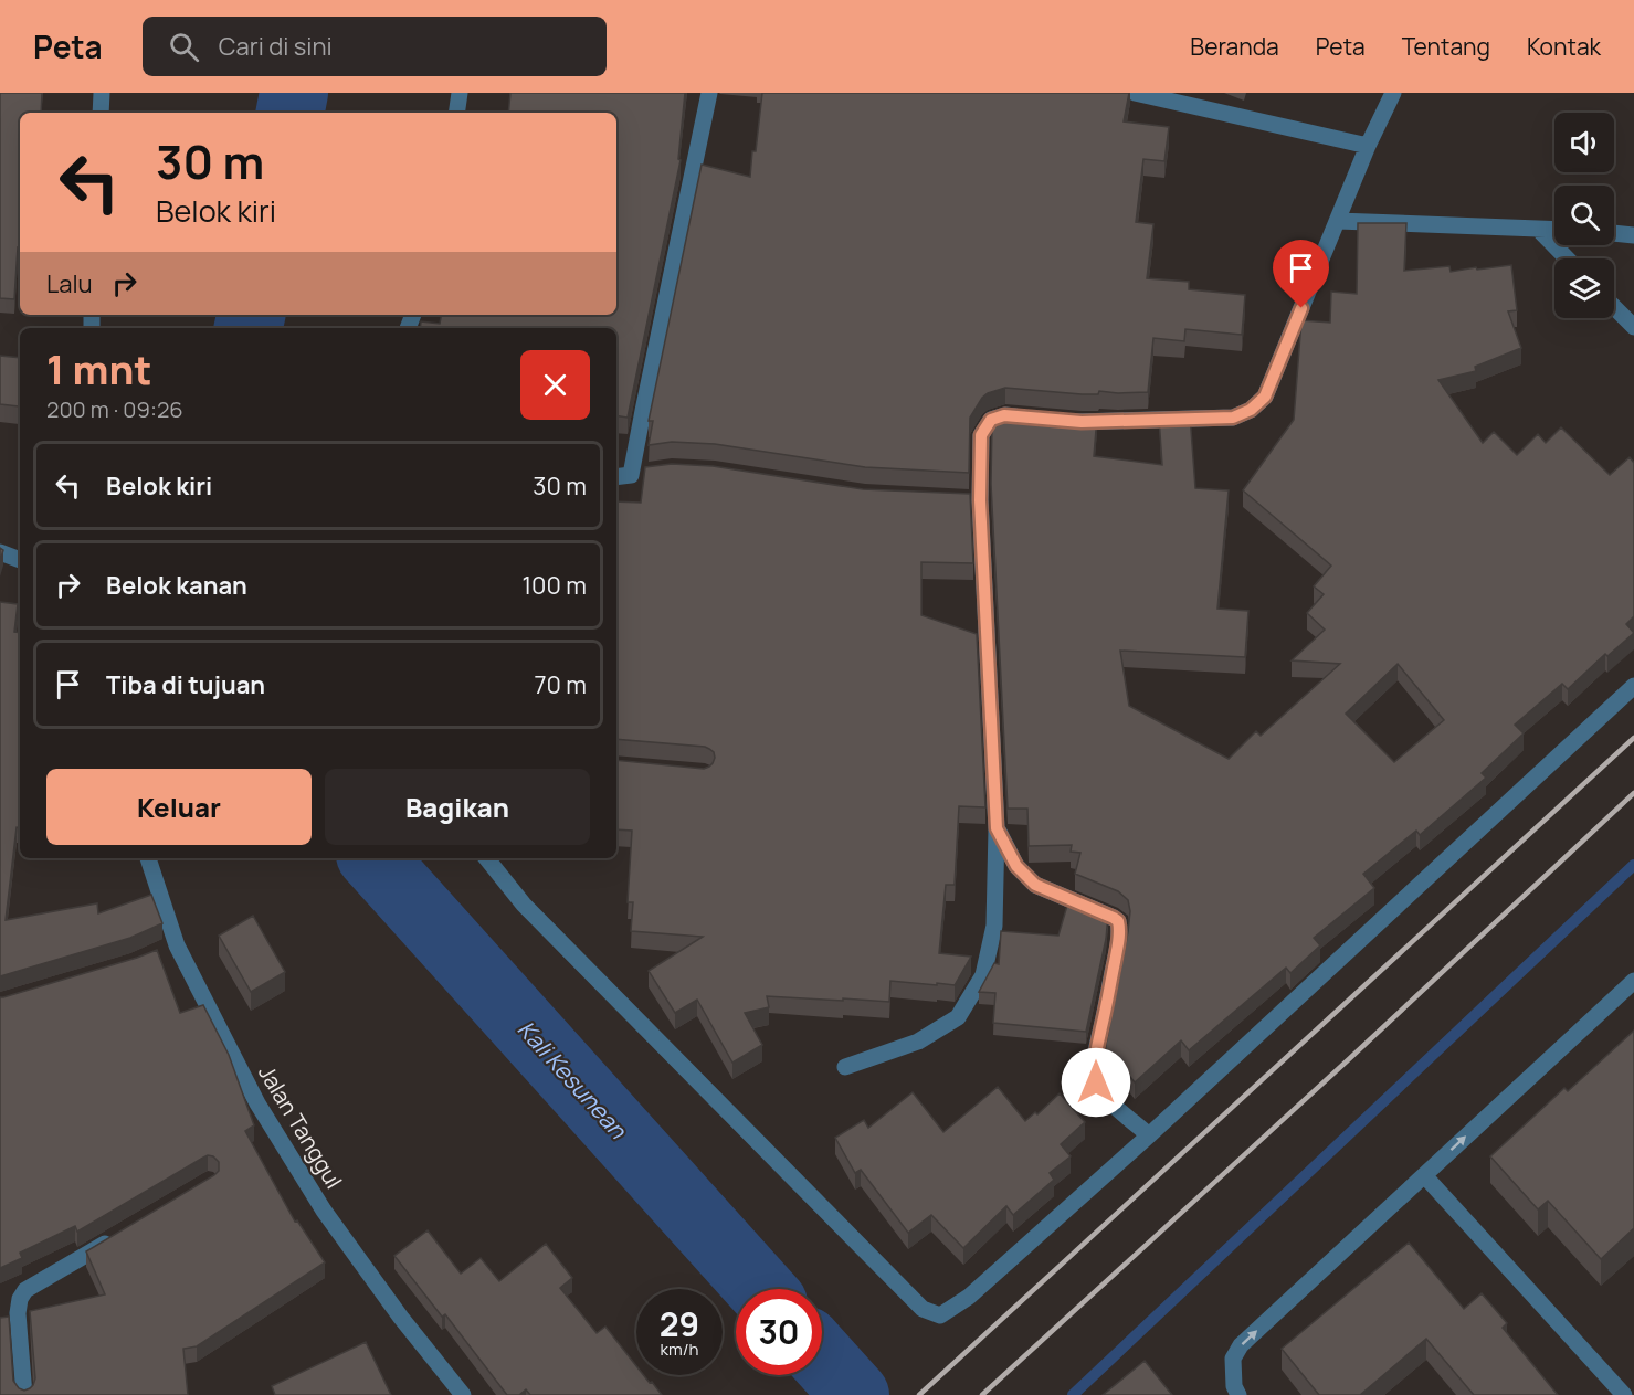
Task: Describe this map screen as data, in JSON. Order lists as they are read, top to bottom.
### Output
{
  "streets": {
    "street": ["Jalan Tanggul"]
  },
  "water": ["Kali Kesunean"],
  "page": {
    "header": "Peta",
    "search": "Cari di sini",
    "nav": [
      "Beranda",
      "Peta",
      "Tentang",
      "Kontak"
    ],
    "turn": ["30 m", "Belok kiri"],
    "then": "Lalu",
    "heading": ["1 mnt", "200 m · 09:26"],
    "list": [
      {
        "name": "Belok kiri",
        "value": "30 m"
      },
      {
        "name": "Belok kanan",
        "value": "100 m"
      },
      {
        "name": "Tiba di tujuan",
        "value": "70 m"
      }
    ],
    "buttons": ["Keluar", "Bagikan"],
    "speed": "29 km/h",
    "limit": "30"
  }
}
